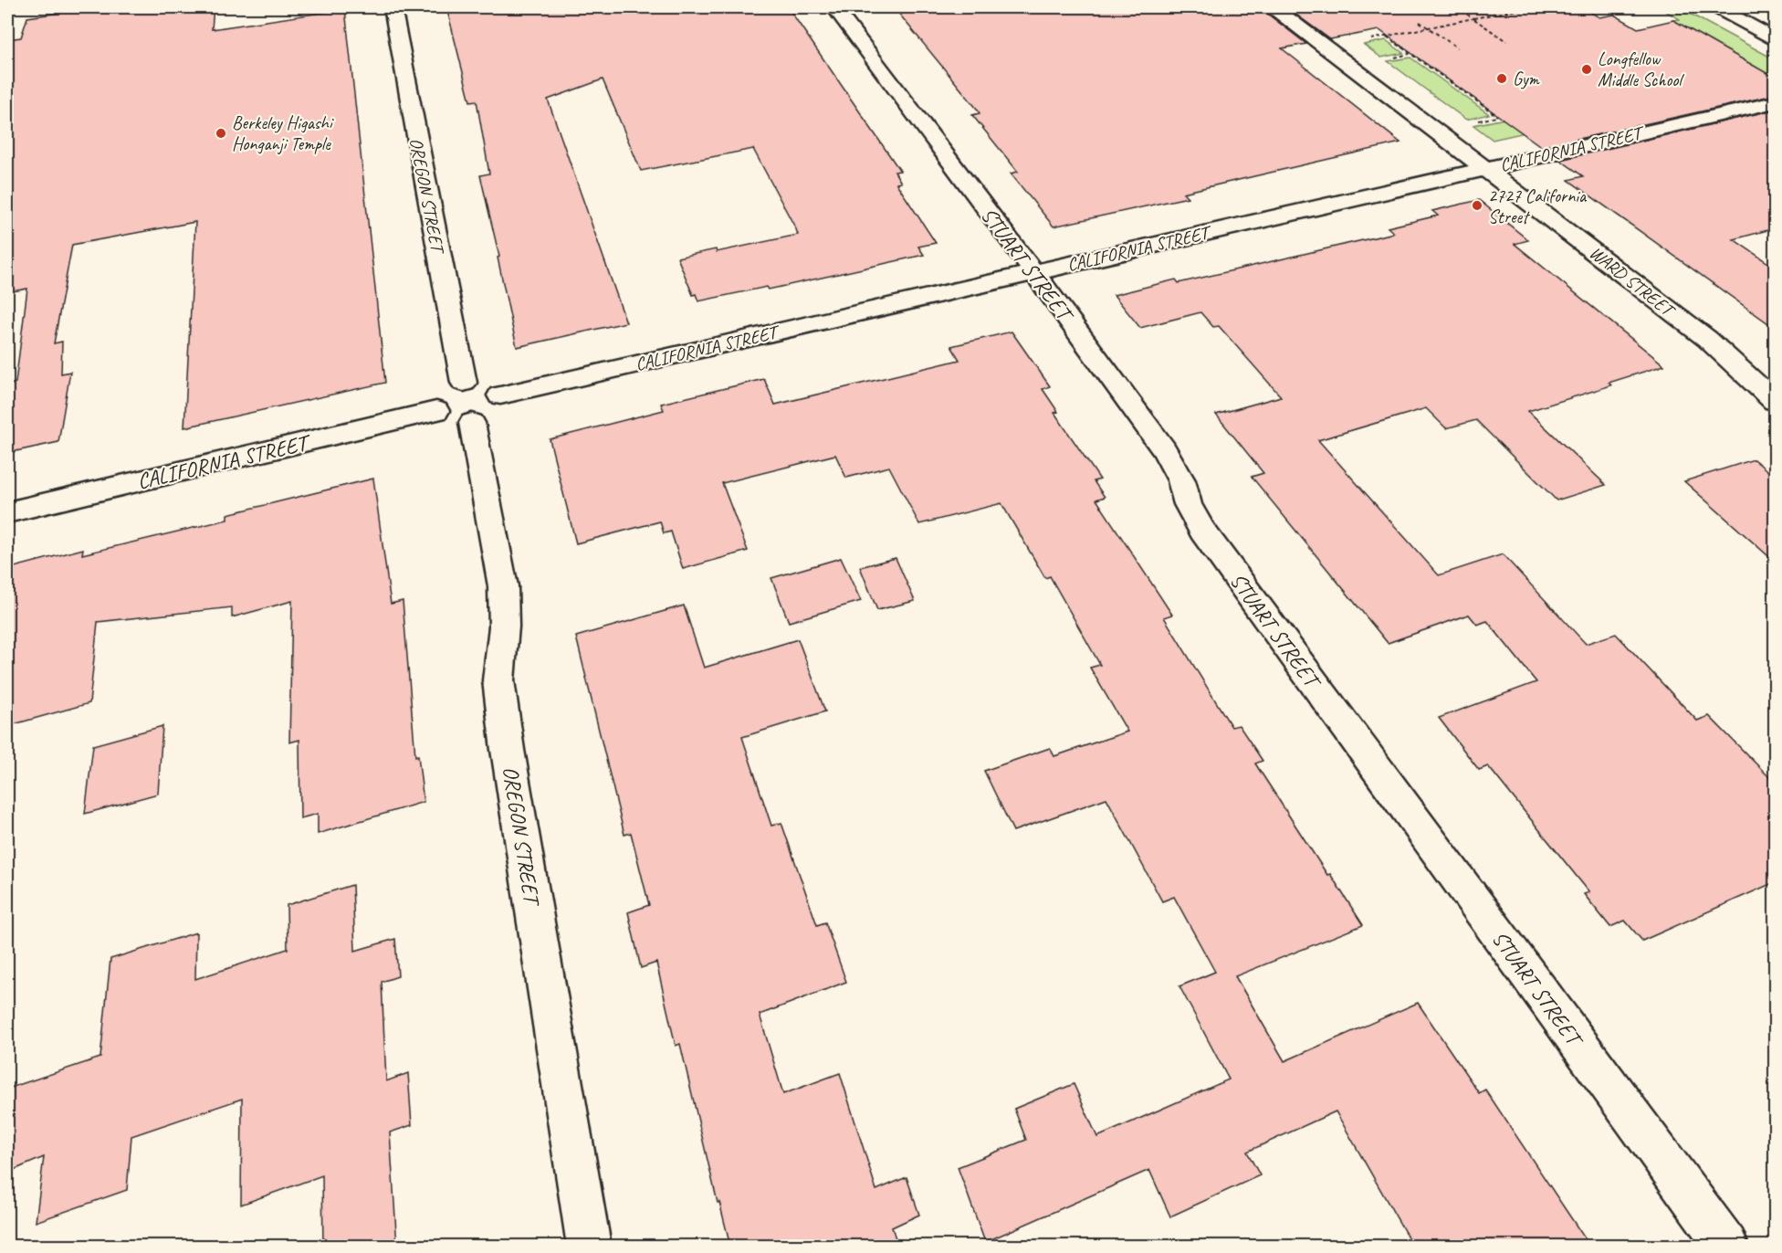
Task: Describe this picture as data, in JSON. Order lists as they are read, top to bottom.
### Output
{
  "streets": {
    "street": [
      "CALIFORNIA STREET",
      "OREGON STREET",
      "STUART STREET",
      "WARD STREET"
    ]
  },
  "crossings": [
    ["CALIFORNIA STREET", "OREGON STREET"],
    ["CALIFORNIA STREET", "STUART STREET"],
    ["CALIFORNIA STREET", "WARD STREET"]
  ],
  "places": [
    "Longfellow Middle School",
    "Gym",
    "Berkeley Higashi Honganji Temple",
    "2727 California Street"
  ]
}
